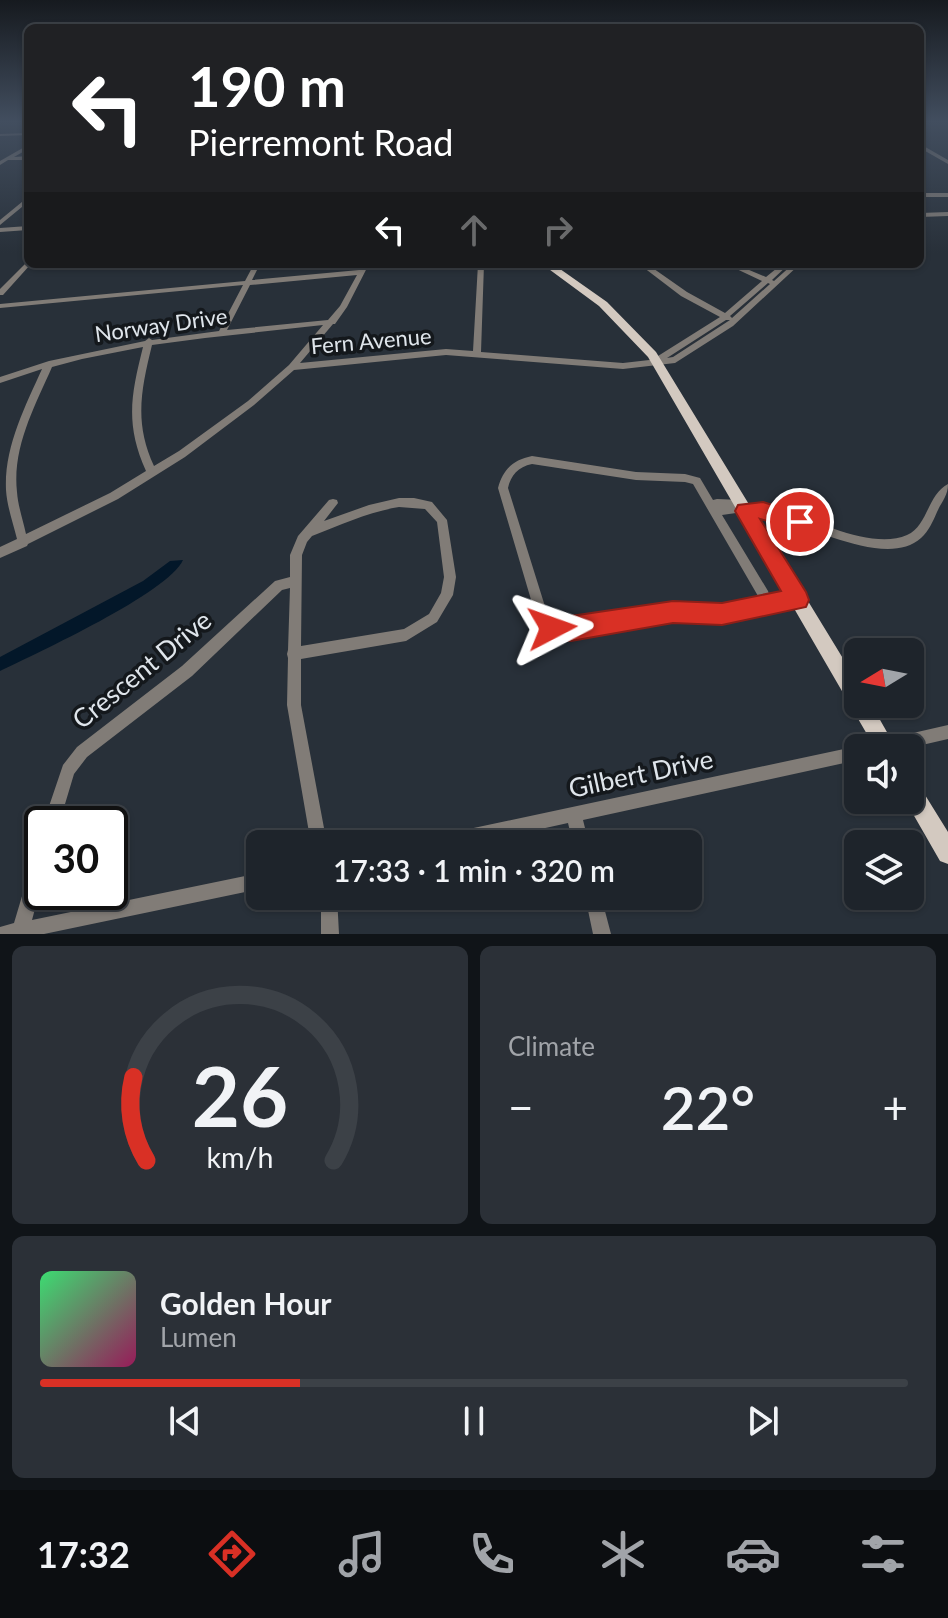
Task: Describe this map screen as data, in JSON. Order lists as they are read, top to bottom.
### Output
{
  "streets": {
    "street": [
      "Norway Drive",
      "Fern Avenue",
      "Crescent Drive",
      "Gilbert Drive"
    ]
  },
  "north": "left",
  "page": {
    "turn": ["190 m", "Pierremont Road"],
    "limit": "30",
    "trip": "17:33 · 1 min · 320 m",
    "tile": "Climate",
    "heat": ["−", "22°", "+"],
    "song": ["Golden Hour", "Lumen"],
    "tabs": "17:32",
    "gauge": ["26", "km/h"]
  }
}
